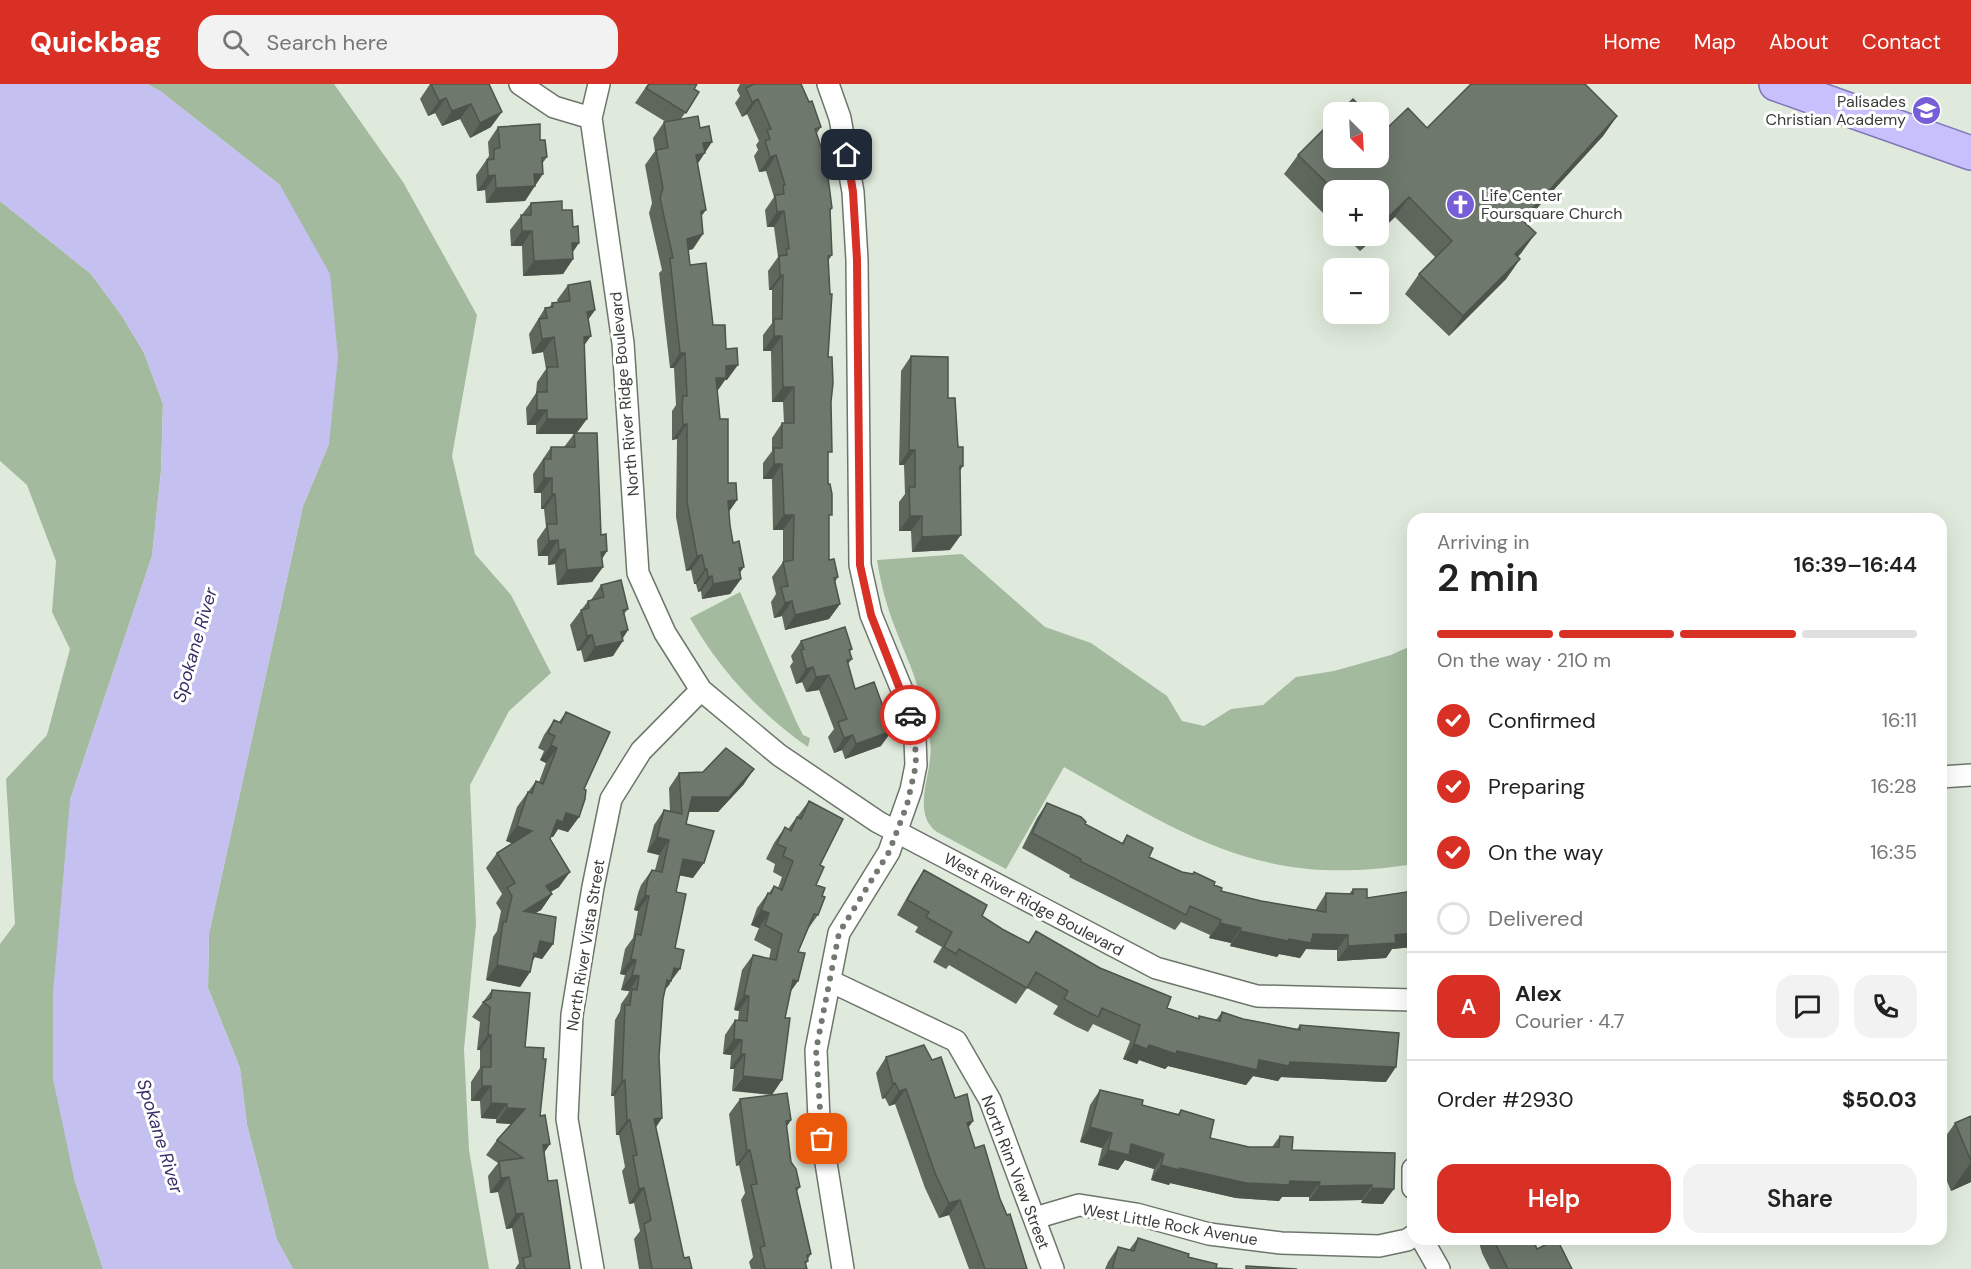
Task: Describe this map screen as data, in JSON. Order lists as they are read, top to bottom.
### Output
{
  "streets": {
    "street": [
      "North River Ridge Boulevard",
      "West River Ridge Boulevard",
      "North River Vista Street",
      "North Rim View Street",
      "West Little Rock Avenue"
    ]
  },
  "crossings": [
    ["North River Ridge Boulevard", "West River Ridge Boulevard"],
    ["North River Ridge Boulevard", "North River Vista Street"],
    ["West River Ridge Boulevard", "North River Vista Street"],
    ["North Rim View Street", "West Little Rock Avenue"]
  ],
  "water": ["Spokane River"],
  "places": {
    "school or university": ["Palisades Christian Academy"],
    "church": ["Life Center Foursquare Church"]
  },
  "north": "bottom right",
  "page": {
    "header": "Quickbag",
    "search": "Search here",
    "nav": [
      "Home",
      "Map",
      "About",
      "Contact"
    ],
    "map_buttons": ["+", "−"],
    "heading": ["2 min", "Arriving in", "16:39–16:44"],
    "panel": [
      "Alex",
      "Courier · 4.7",
      "Order #2930",
      "$50.03"
    ],
    "bar": "On the way · 210 m",
    "list": [
      ["Confirmed", "16:11"],
      ["Preparing", "16:28"],
      ["On the way", "16:35"],
      "Delivered"
    ],
    "round": "A",
    "buttons": ["Help", "Share"]
  }
}
